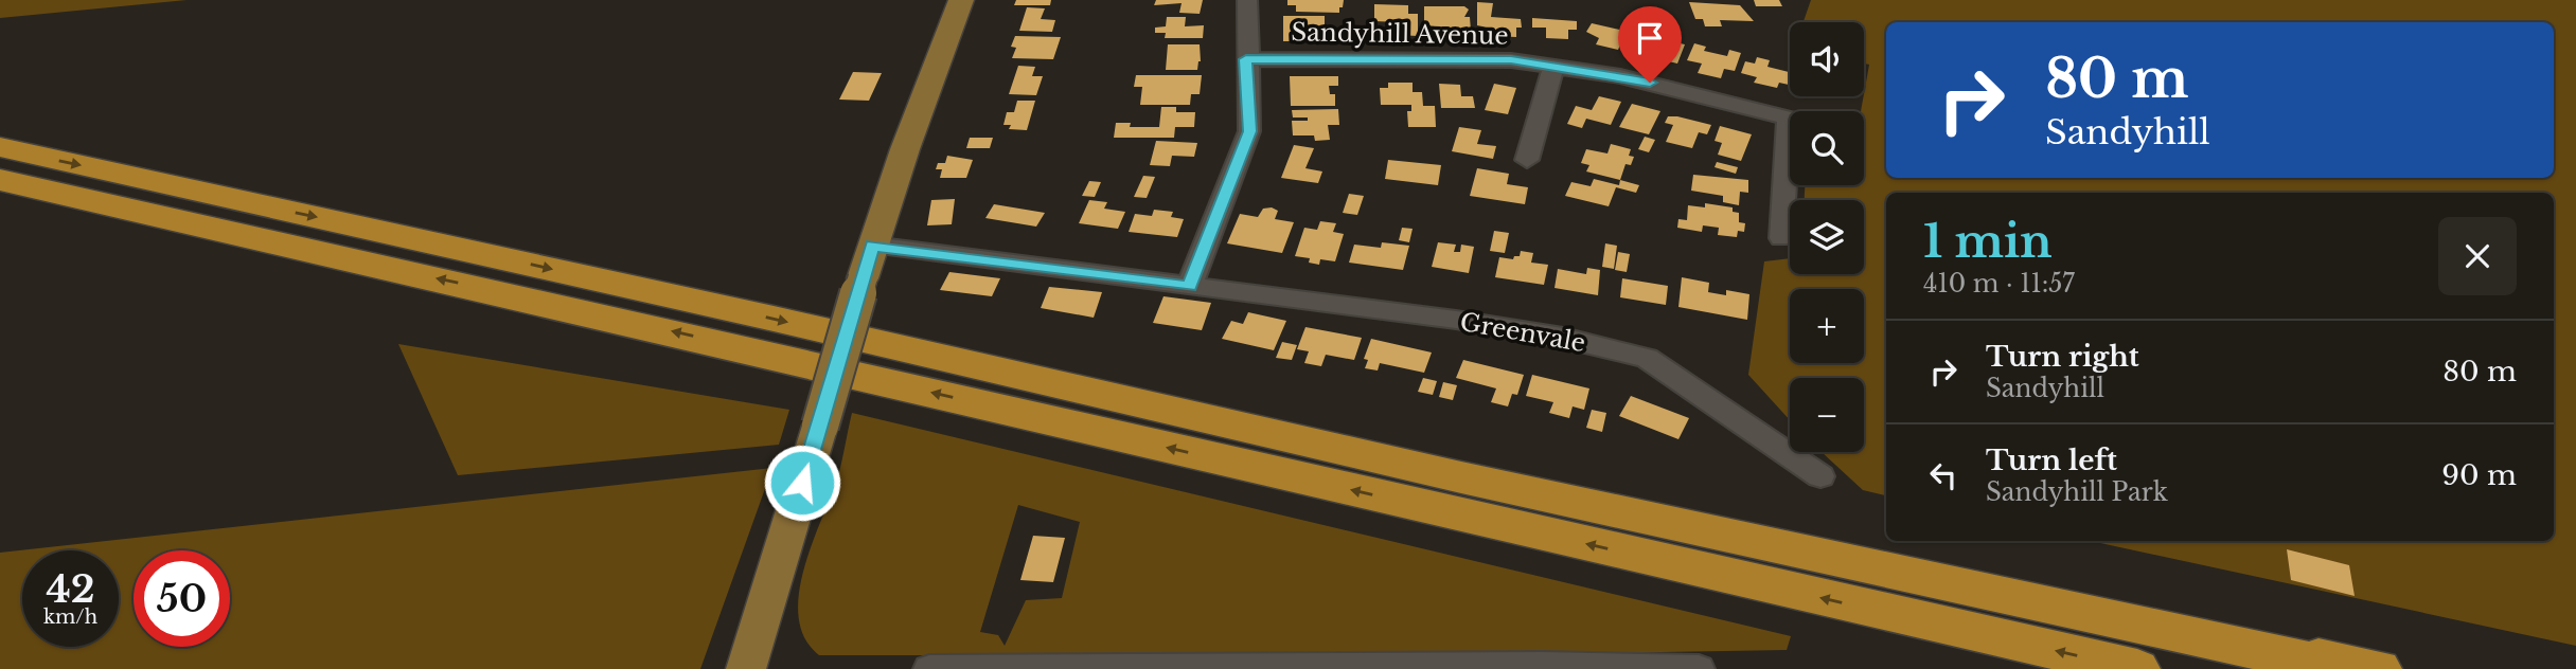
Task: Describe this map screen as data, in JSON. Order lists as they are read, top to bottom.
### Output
{
  "streets": {
    "street": ["Sandyhill Avenue", "Greenvale"]
  },
  "page": {
    "map_buttons": ["+", "−"],
    "turn": ["80 m", "Sandyhill"],
    "heading": ["1 min", "410 m · 11:57"],
    "list": [
      {
        "name": "Turn right",
        "note": "Sandyhill",
        "value": "80 m"
      },
      {
        "name": "Turn left",
        "note": "Sandyhill Park",
        "value": "90 m"
      }
    ],
    "speed": "42 km/h",
    "limit": "50"
  }
}
